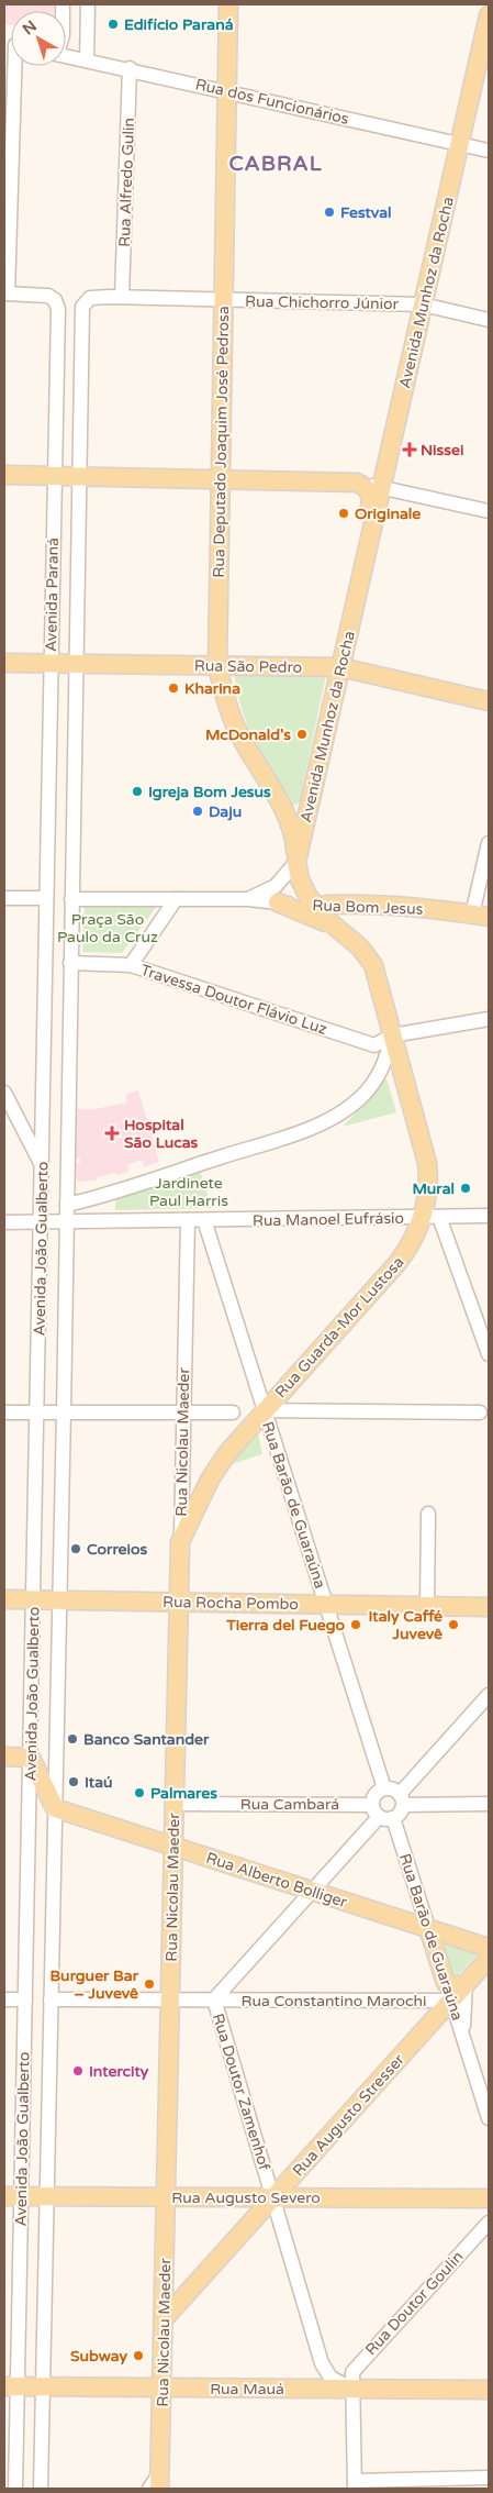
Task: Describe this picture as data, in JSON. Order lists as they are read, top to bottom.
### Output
{
  "streets": {
    "main road": [
      "Avenida Munhoz da Rocha",
      "Rua Deputado Joaquim José Pedrosa",
      "Rua São Pedro",
      "Rua Bom Jesus",
      "Rua Guarda-Mor Lustosa",
      "Rua Nicolau Maeder",
      "Rua Barão de Guaraúna",
      "Rua Rocha Pombo",
      "Rua Alberto Bolliger",
      "Rua Augusto Stresser",
      "Rua Augusto Severo",
      "Rua Mauá"
    ],
    "street": [
      "Rua dos Funcionários",
      "Rua Alfredo Gulin",
      "Rua Chichorro Júnior",
      "Avenida Paraná",
      "Travessa Doutor Flávio Luz",
      "Rua Manoel Eufrásio",
      "Avenida João Gualberto",
      "Rua Cambará",
      "Rua Constantino Marochi",
      "Rua Doutor Zamenhof",
      "Rua Doutor Goulin"
    ]
  },
  "crossings": [
    ["Rua dos Funcionários", "Rua Alfredo Gulin"],
    ["Rua dos Funcionários", "Avenida Munhoz da Rocha"],
    ["Rua dos Funcionários", "Rua Deputado Joaquim José Pedrosa"],
    ["Rua Alfredo Gulin", "Rua Chichorro Júnior"],
    ["Avenida Munhoz da Rocha", "Rua Chichorro Júnior"],
    ["Avenida Munhoz da Rocha", "Rua Deputado Joaquim José Pedrosa"],
    ["Avenida Munhoz da Rocha", "Rua São Pedro"],
    ["Avenida Munhoz da Rocha", "Rua Bom Jesus"],
    ["Avenida Munhoz da Rocha", "Travessa Doutor Flávio Luz"],
    ["Avenida Munhoz da Rocha", "Rua Guarda-Mor Lustosa"],
    ["Rua Chichorro Júnior", "Rua Deputado Joaquim José Pedrosa"],
    ["Rua Chichorro Júnior", "Avenida Paraná"],
    ["Rua Deputado Joaquim José Pedrosa", "Rua São Pedro"],
    ["Rua Deputado Joaquim José Pedrosa", "Rua Bom Jesus"],
    ["Avenida Paraná", "Rua São Pedro"],
    ["Avenida Paraná", "Rua Bom Jesus"],
    ["Avenida Paraná", "Avenida João Gualberto"],
    ["Rua Bom Jesus", "Avenida João Gualberto"],
    ["Travessa Doutor Flávio Luz", "Avenida João Gualberto"],
    ["Travessa Doutor Flávio Luz", "Rua Guarda-Mor Lustosa"],
    ["Rua Manoel Eufrásio", "Avenida João Gualberto"],
    ["Rua Manoel Eufrásio", "Rua Guarda-Mor Lustosa"],
    ["Rua Manoel Eufrásio", "Rua Nicolau Maeder"],
    ["Rua Manoel Eufrásio", "Rua Barão de Guaraúna"],
    ["Avenida João Gualberto", "Rua Rocha Pombo"],
    ["Avenida João Gualberto", "Rua Alberto Bolliger"],
    ["Avenida João Gualberto", "Rua Constantino Marochi"],
    ["Avenida João Gualberto", "Rua Augusto Severo"],
    ["Avenida João Gualberto", "Rua Mauá"],
    ["Rua Guarda-Mor Lustosa", "Rua Nicolau Maeder"],
    ["Rua Guarda-Mor Lustosa", "Rua Barão de Guaraúna"],
    ["Rua Nicolau Maeder", "Rua Rocha Pombo"],
    ["Rua Nicolau Maeder", "Rua Cambará"],
    ["Rua Nicolau Maeder", "Rua Alberto Bolliger"],
    ["Rua Nicolau Maeder", "Rua Constantino Marochi"],
    ["Rua Nicolau Maeder", "Rua Augusto Stresser"],
    ["Rua Nicolau Maeder", "Rua Augusto Severo"],
    ["Rua Nicolau Maeder", "Rua Mauá"],
    ["Rua Barão de Guaraúna", "Rua Rocha Pombo"],
    ["Rua Barão de Guaraúna", "Rua Cambará"],
    ["Rua Barão de Guaraúna", "Rua Alberto Bolliger"],
    ["Rua Barão de Guaraúna", "Rua Constantino Marochi"],
    ["Rua Barão de Guaraúna", "Rua Augusto Stresser"],
    ["Rua Constantino Marochi", "Rua Doutor Zamenhof"],
    ["Rua Constantino Marochi", "Rua Augusto Stresser"],
    ["Rua Doutor Zamenhof", "Rua Augusto Stresser"],
    ["Rua Doutor Zamenhof", "Rua Augusto Severo"],
    ["Rua Doutor Zamenhof", "Rua Doutor Goulin"],
    ["Rua Doutor Zamenhof", "Rua Mauá"],
    ["Rua Augusto Stresser", "Rua Augusto Severo"],
    ["Rua Doutor Goulin", "Rua Mauá"]
  ],
  "districts": ["CABRAL"],
  "parks": ["Praça São Paulo da Cruz", "Jardinete Paul Harris"],
  "places": {
    "other": [
      "Edifício Paraná",
      "Festval",
      "Originale",
      "Kharina",
      "McDonald's",
      "Igreja Bom Jesus",
      "Daju",
      "Mural",
      "Correios",
      "Tierra del Fuego",
      "Italy Caffé Juvevê",
      "Banco Santander",
      "Itaú",
      "Palmares",
      "Burguer Bar – Juvevê",
      "Intercity",
      "Subway"
    ],
    "health": ["Nissei", "Hospital São Lucas"]
  },
  "north": "top left"
}
